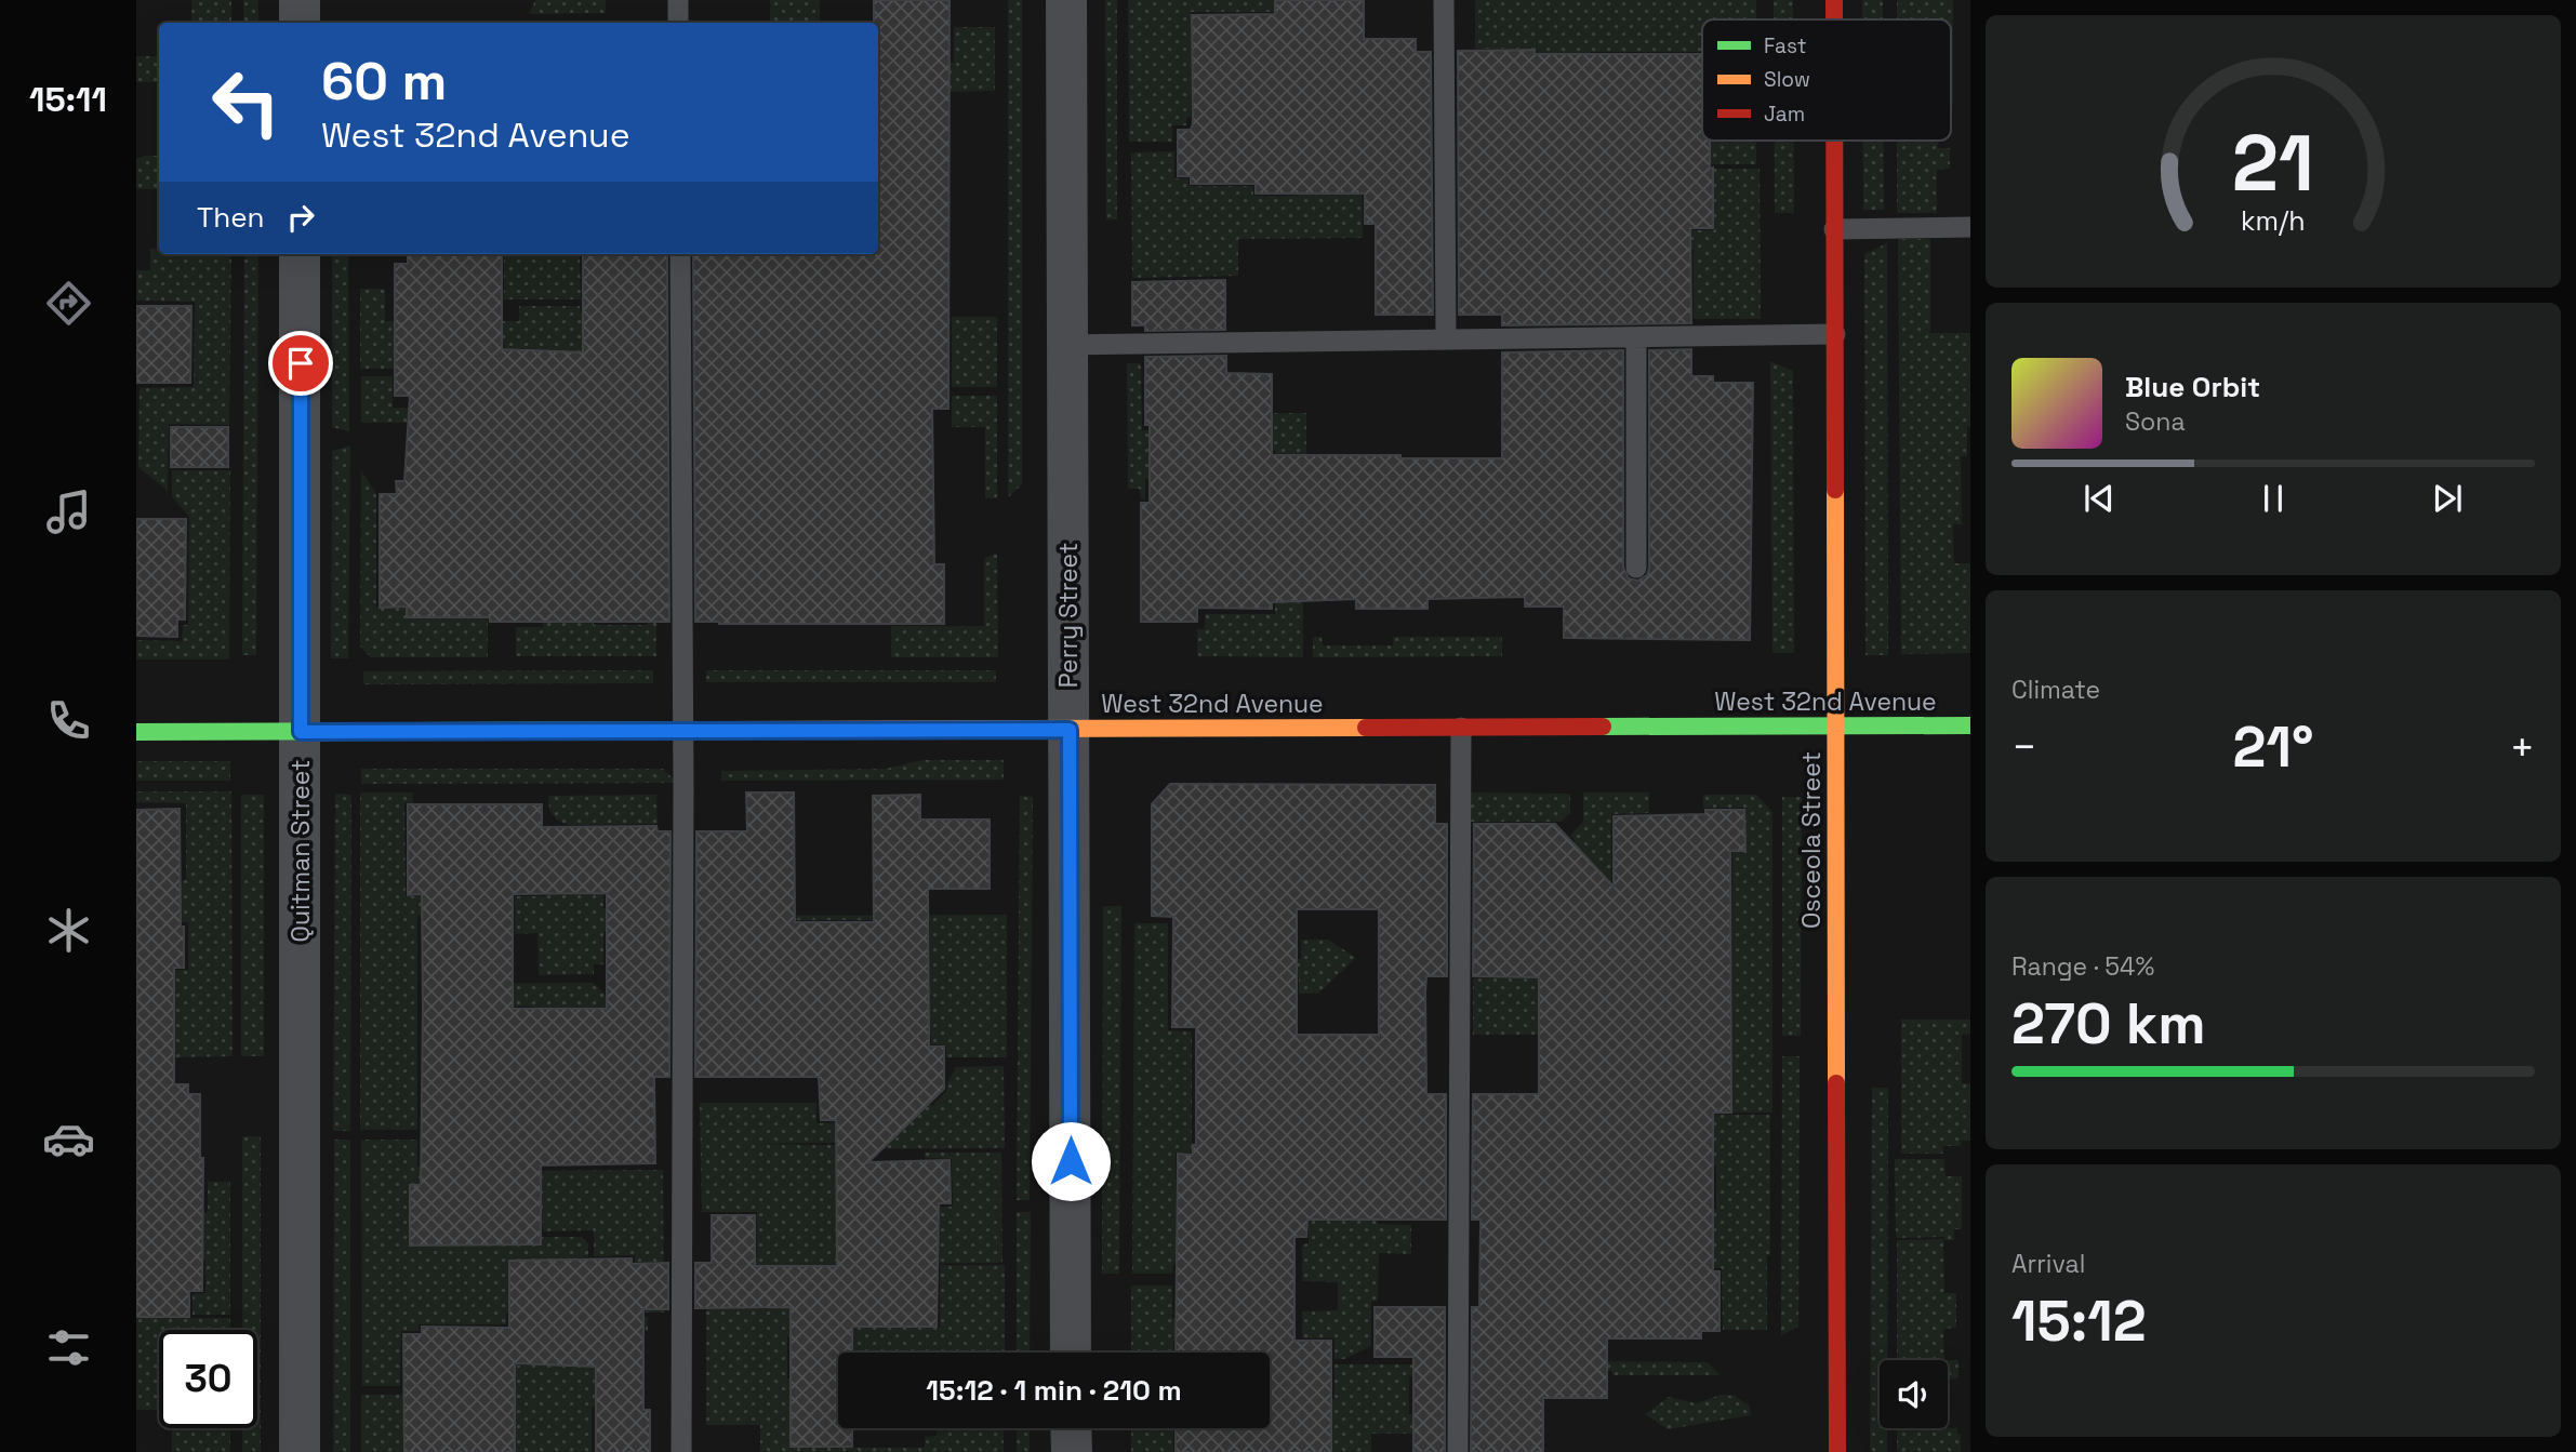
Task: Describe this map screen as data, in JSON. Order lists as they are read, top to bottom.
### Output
{
  "streets": {
    "street": [
      "Perry Street",
      "West 32nd Avenue",
      "Osceola Street",
      "Quitman Street"
    ]
  },
  "crossings": [
    ["Perry Street", "West 32nd Avenue"],
    ["West 32nd Avenue", "Osceola Street"],
    ["West 32nd Avenue", "Quitman Street"]
  ],
  "legend": ["Fast", "Slow", "Jam"],
  "page": {
    "tabs": "15:11",
    "turn": ["60 m", "West 32nd Avenue"],
    "then": "Then",
    "song": ["Blue Orbit", "Sona"],
    "tile": [
      "Climate",
      ["Range · 54%", "270 km"],
      ["Arrival", "15:12"]
    ],
    "heat": ["−", "21°", "+"],
    "limit": "30",
    "trip": "15:12 · 1 min · 210 m",
    "gauge": ["21", "km/h"]
  }
}
